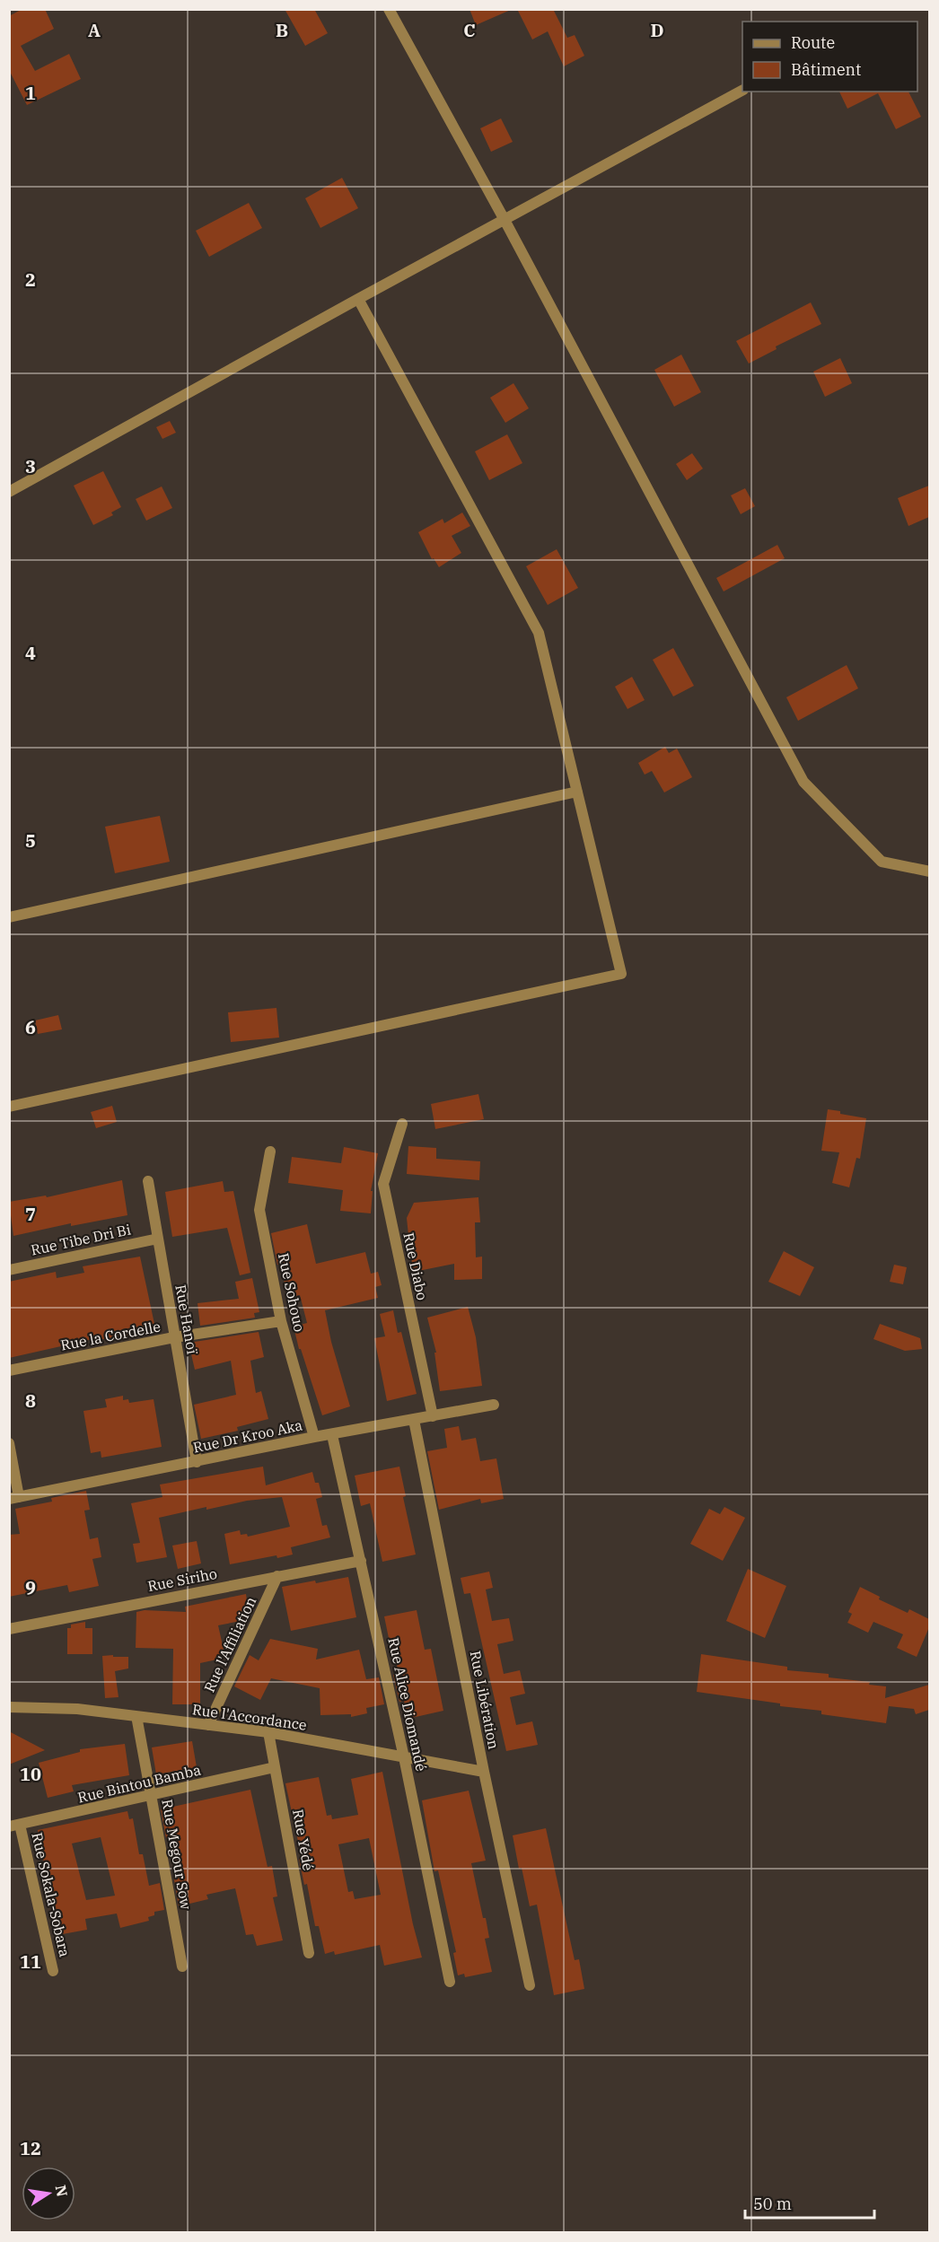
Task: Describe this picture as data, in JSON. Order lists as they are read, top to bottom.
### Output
{
  "streets": {
    "street": [
      "Rue Tibe Dri Bi",
      "Rue Diabo",
      "Rue Sohouo",
      "Rue Hanoï",
      "Rue la Cordelle",
      "Rue Dr Kroo Aka",
      "Rue Siriho",
      "Rue l'Affiliation",
      "Rue Libération",
      "Rue Alice Diomandé",
      "Rue l'Accordance",
      "Rue Bintou Bamba",
      "Rue Yédé",
      "Rue Megour Sow",
      "Rue Sokala-Sobara"
    ]
  },
  "crossings": [
    ["Rue Tibe Dri Bi", "Rue Hanoï"],
    ["Rue Diabo", "Rue Dr Kroo Aka"],
    ["Rue Sohouo", "Rue la Cordelle"],
    ["Rue Sohouo", "Rue Dr Kroo Aka"],
    ["Rue Hanoï", "Rue la Cordelle"],
    ["Rue Hanoï", "Rue Dr Kroo Aka"],
    ["Rue Dr Kroo Aka", "Rue Libération"],
    ["Rue Dr Kroo Aka", "Rue Alice Diomandé"],
    ["Rue Siriho", "Rue l'Affiliation"],
    ["Rue Siriho", "Rue Alice Diomandé"],
    ["Rue l'Affiliation", "Rue l'Accordance"],
    ["Rue Libération", "Rue l'Accordance"],
    ["Rue Alice Diomandé", "Rue l'Accordance"],
    ["Rue l'Accordance", "Rue Yédé"],
    ["Rue l'Accordance", "Rue Megour Sow"],
    ["Rue Bintou Bamba", "Rue Yédé"],
    ["Rue Bintou Bamba", "Rue Megour Sow"],
    ["Rue Bintou Bamba", "Rue Sokala-Sobara"]
  ],
  "legend": ["Route", "Bâtiment"],
  "scale_bar": "50 m",
  "north": "right",
  "grid": {
    "columns": [
      "A",
      "B",
      "C",
      "D"
    ],
    "rows": [
      "1",
      "2",
      "3",
      "4",
      "5",
      "6",
      "7",
      "8",
      "9",
      "10",
      "11",
      "12"
    ]
  }
}
